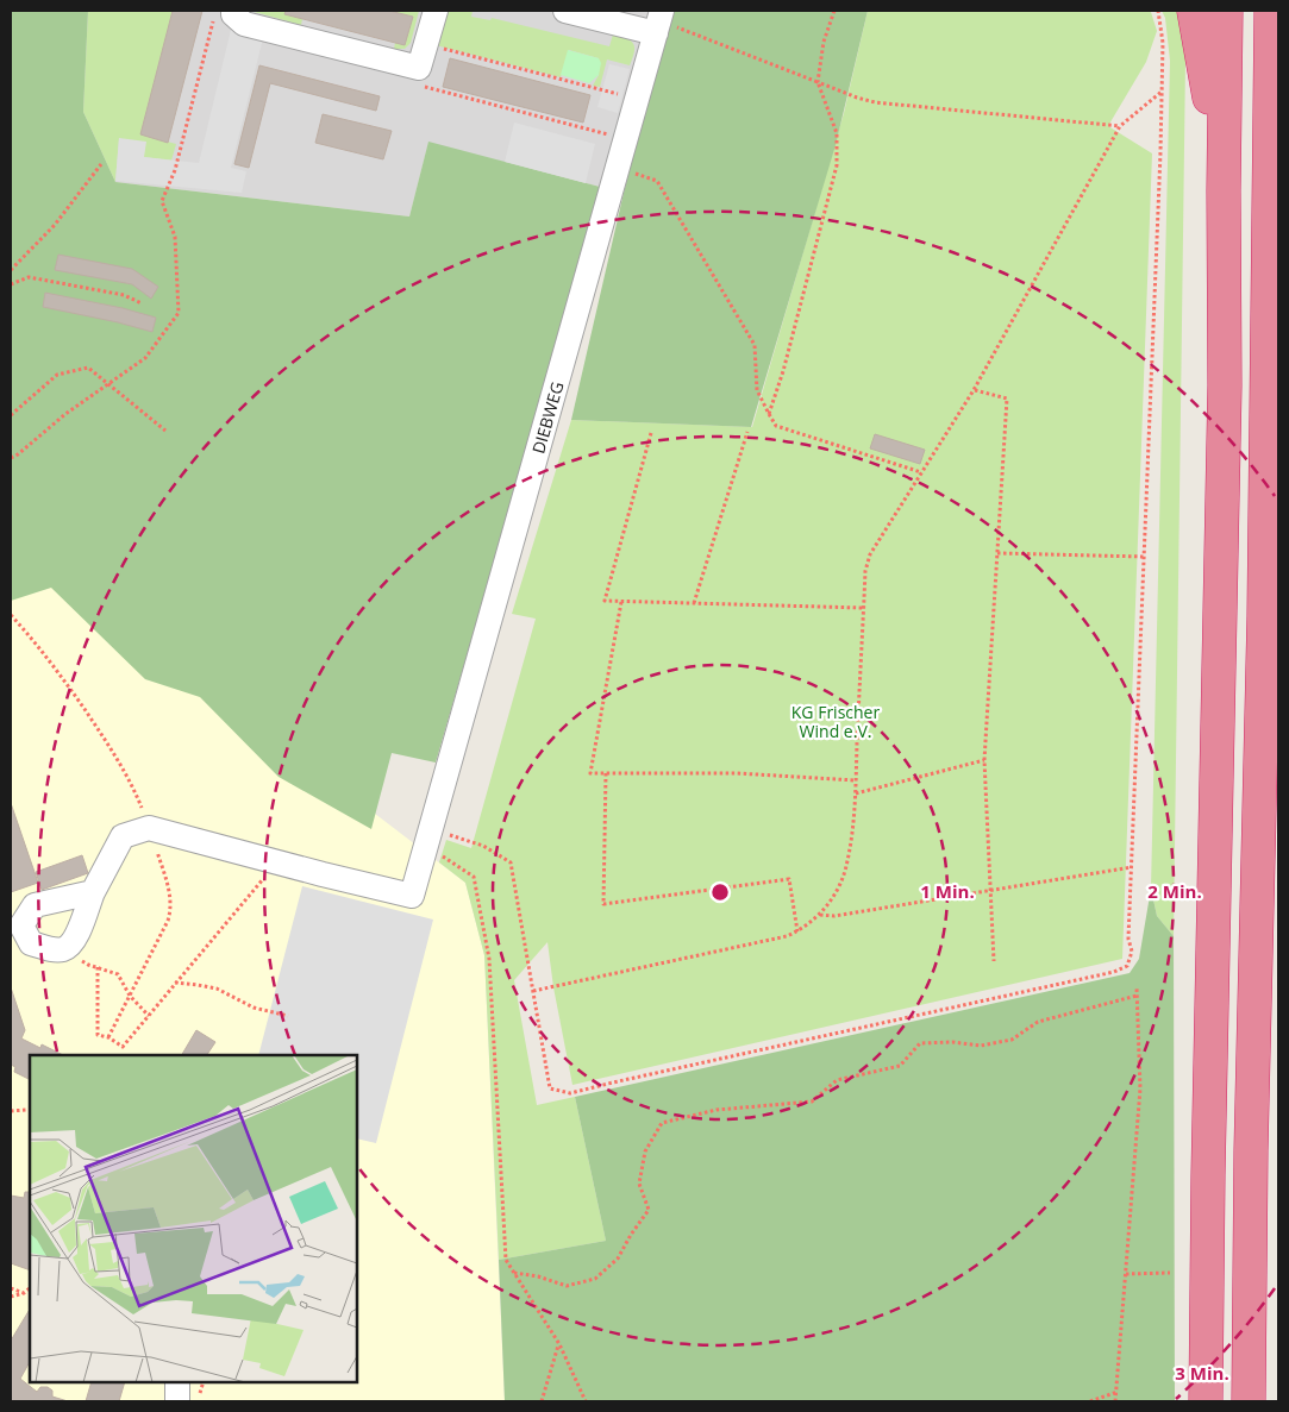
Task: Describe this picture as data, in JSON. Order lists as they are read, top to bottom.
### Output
{
  "streets": {
    "street": ["DIEBWEG"]
  },
  "parks": ["KG Frischer Wind e.V."],
  "rings": ["1 Min.", "2 Min.", "3 Min."]
}
